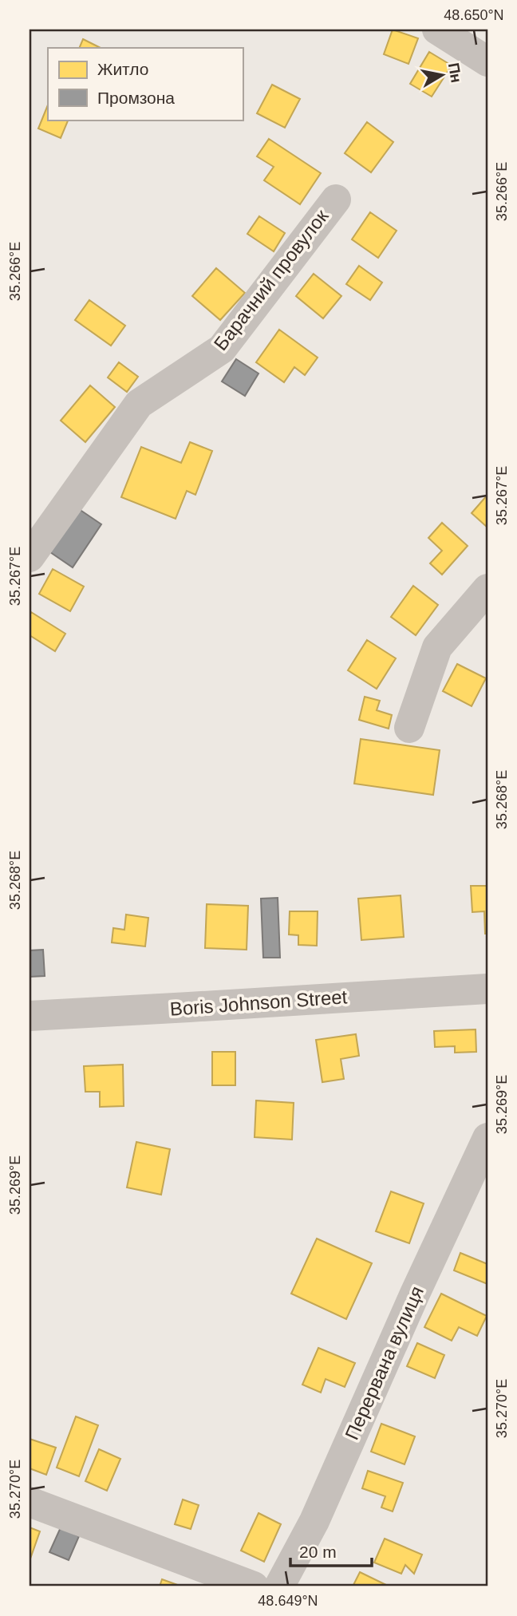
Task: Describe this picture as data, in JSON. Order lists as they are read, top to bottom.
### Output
{
  "streets": {
    "street": ["Барачний провулок", "Boris Johnson Street", "Перервана вулиця"]
  },
  "legend": ["Житло", "Промзона"],
  "scale_bar": "20 m",
  "north": "right",
  "coordinates": [
    "48.650°N",
    "35.266°E",
    "35.267°E",
    "35.268°E",
    "35.269°E",
    "35.270°E",
    "48.649°N"
  ]
}
